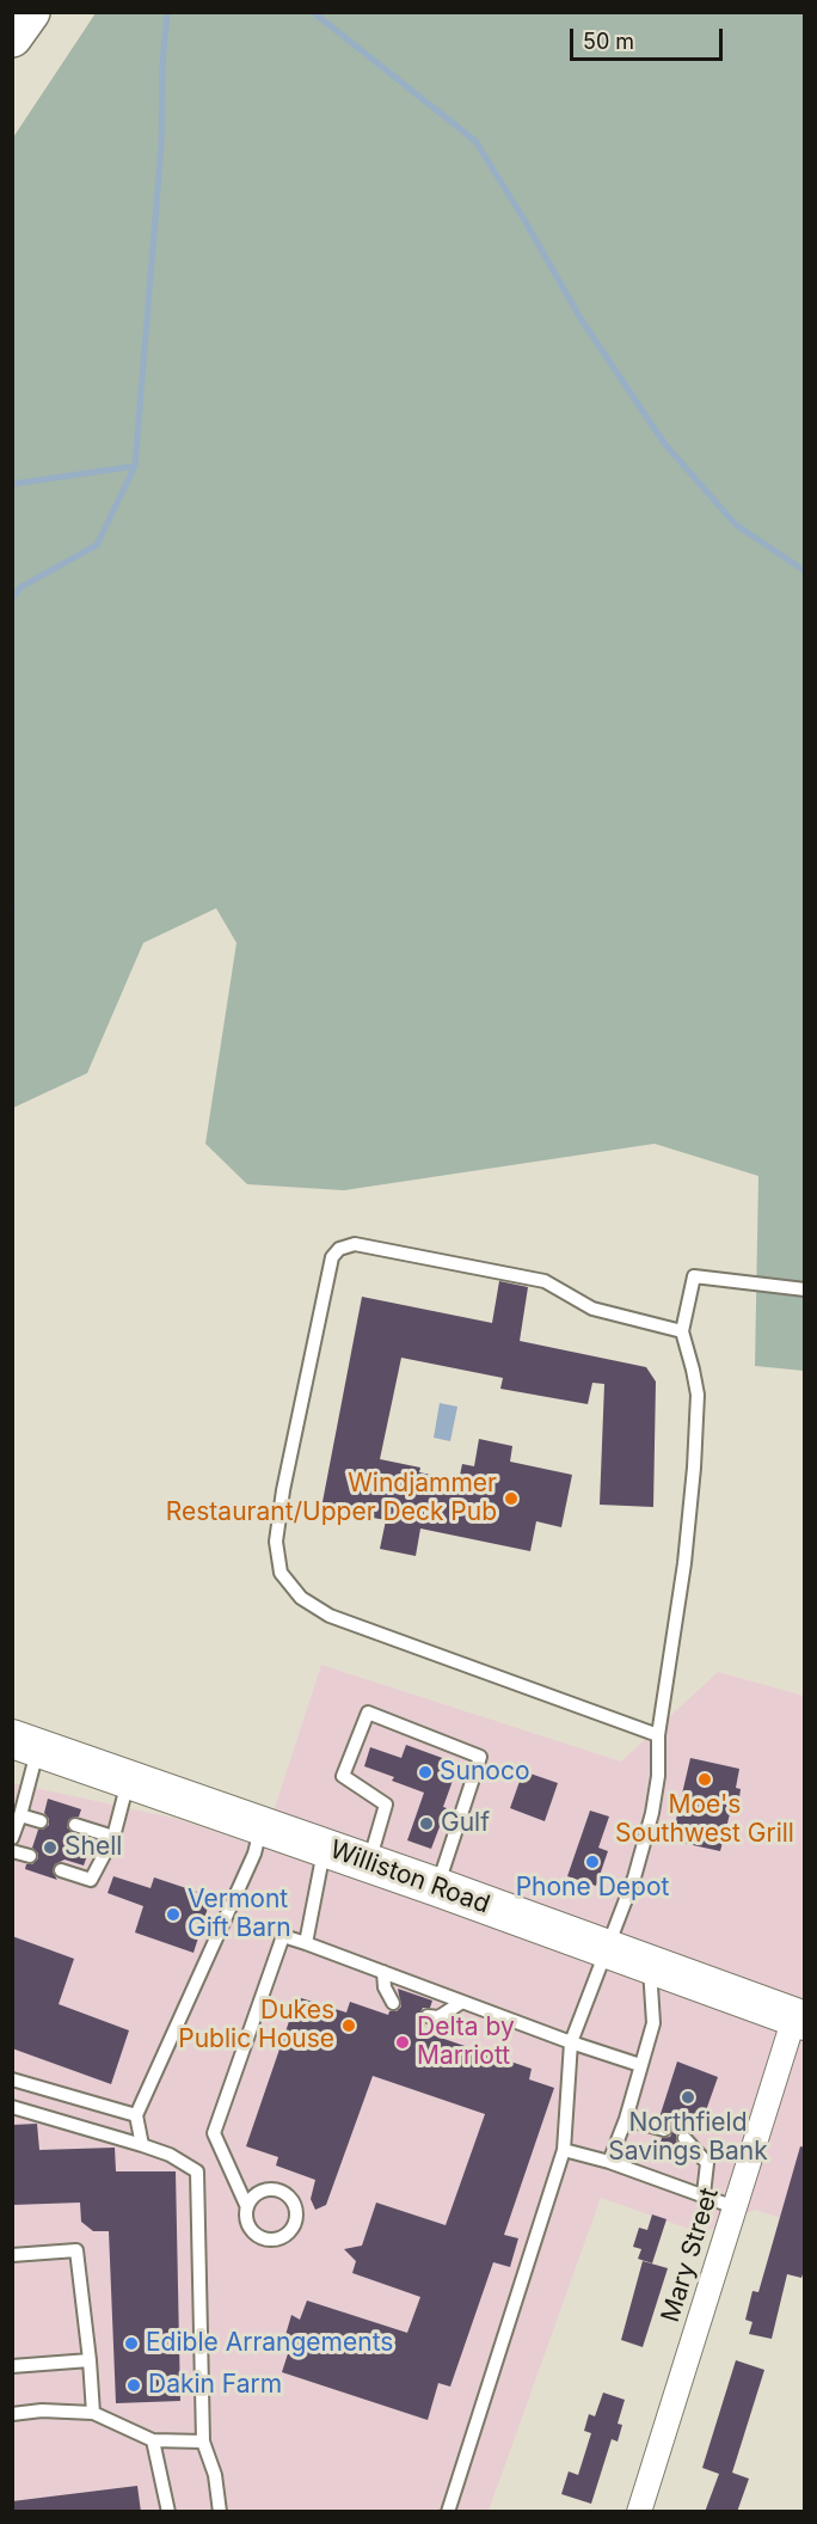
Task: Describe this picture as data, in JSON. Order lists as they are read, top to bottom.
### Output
{
  "streets": {
    "main road": ["Williston Road"],
    "street": ["Mary Street"]
  },
  "crossings": [
    ["Williston Road", "Mary Street"]
  ],
  "places": [
    "Windjammer Restaurant/Upper Deck Pub",
    "Sunoco",
    "Moe's Southwest Grill",
    "Gulf",
    "Shell",
    "Phone Depot",
    "Vermont Gift Barn",
    "Dukes Public House",
    "Delta by Marriott",
    "Northfield Savings Bank",
    "Edible Arrangements",
    "Dakin Farm"
  ],
  "scale_bar": "50 m"
}
